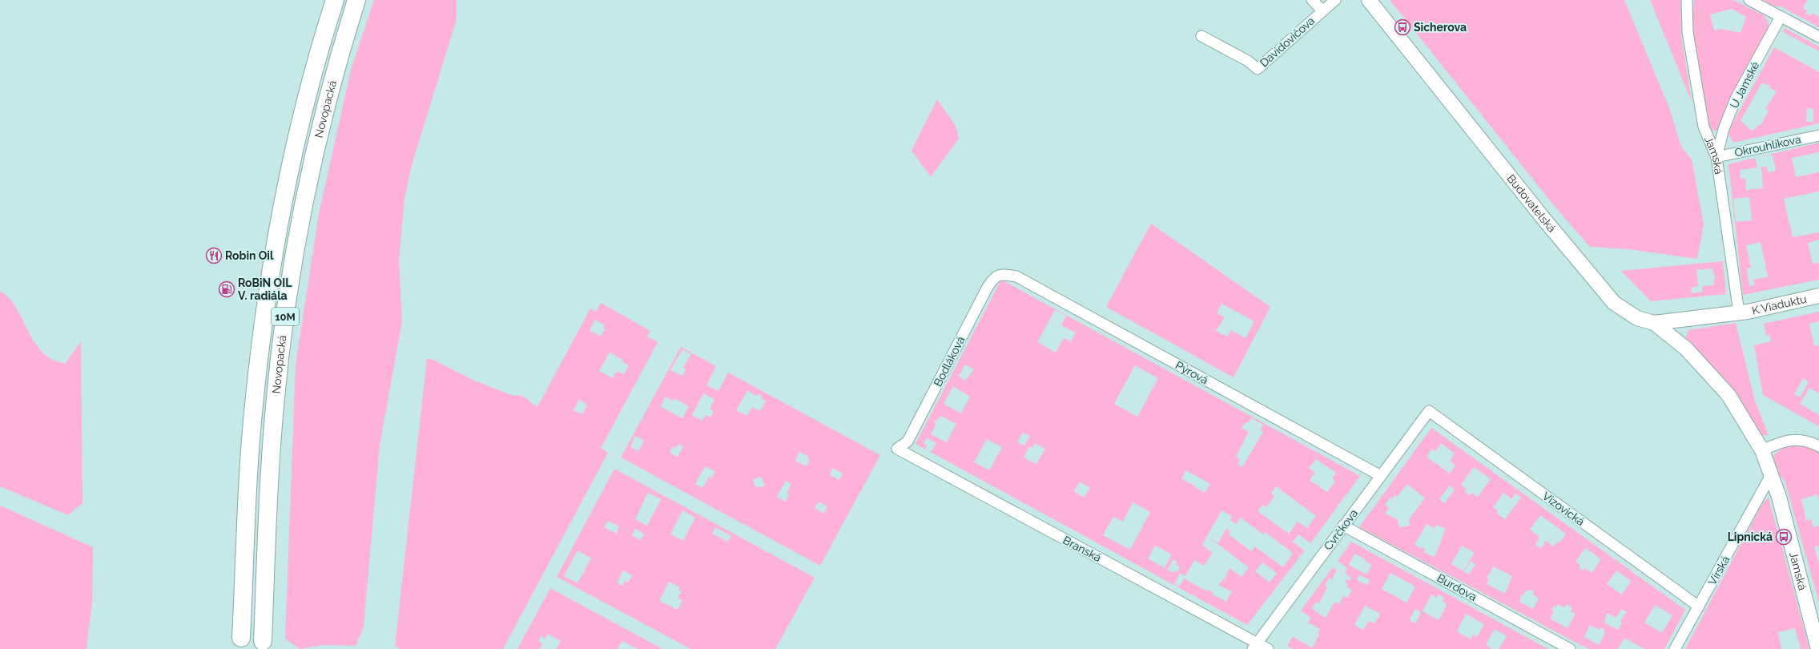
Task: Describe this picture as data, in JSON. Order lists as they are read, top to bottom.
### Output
{
  "streets": {
    "highway": ["Novopacká", "10M"],
    "street": [
      "Davidovičova",
      "U Jamské",
      "Okrouhlíkova",
      "Jamská",
      "Budovatelská",
      "K Viaduktu",
      "Bodláková",
      "Pýrová",
      "Vizovická",
      "Cvrčkova",
      "Branská",
      "Vírská",
      "Burdova"
    ]
  },
  "crossings": [
    ["U Jamské", "Okrouhlíkova"],
    ["U Jamské", "Jamská"],
    ["Okrouhlíkova", "Jamská"],
    ["Jamská", "Budovatelská"],
    ["Jamská", "K Viaduktu"],
    ["Jamská", "Vírská"],
    ["Budovatelská", "K Viaduktu"],
    ["Bodláková", "Pýrová"],
    ["Bodláková", "Branská"],
    ["Pýrová", "Cvrčkova"],
    ["Vizovická", "Cvrčkova"],
    ["Vizovická", "Vírská"],
    ["Cvrčkova", "Branská"],
    ["Cvrčkova", "Burdova"]
  ],
  "places": {
    "bus stop": ["Sicherova", "Lipnická"],
    "restaurant": ["Robin Oil"],
    "fuel station": ["RoBiN OIL V. radiála"]
  }
}
